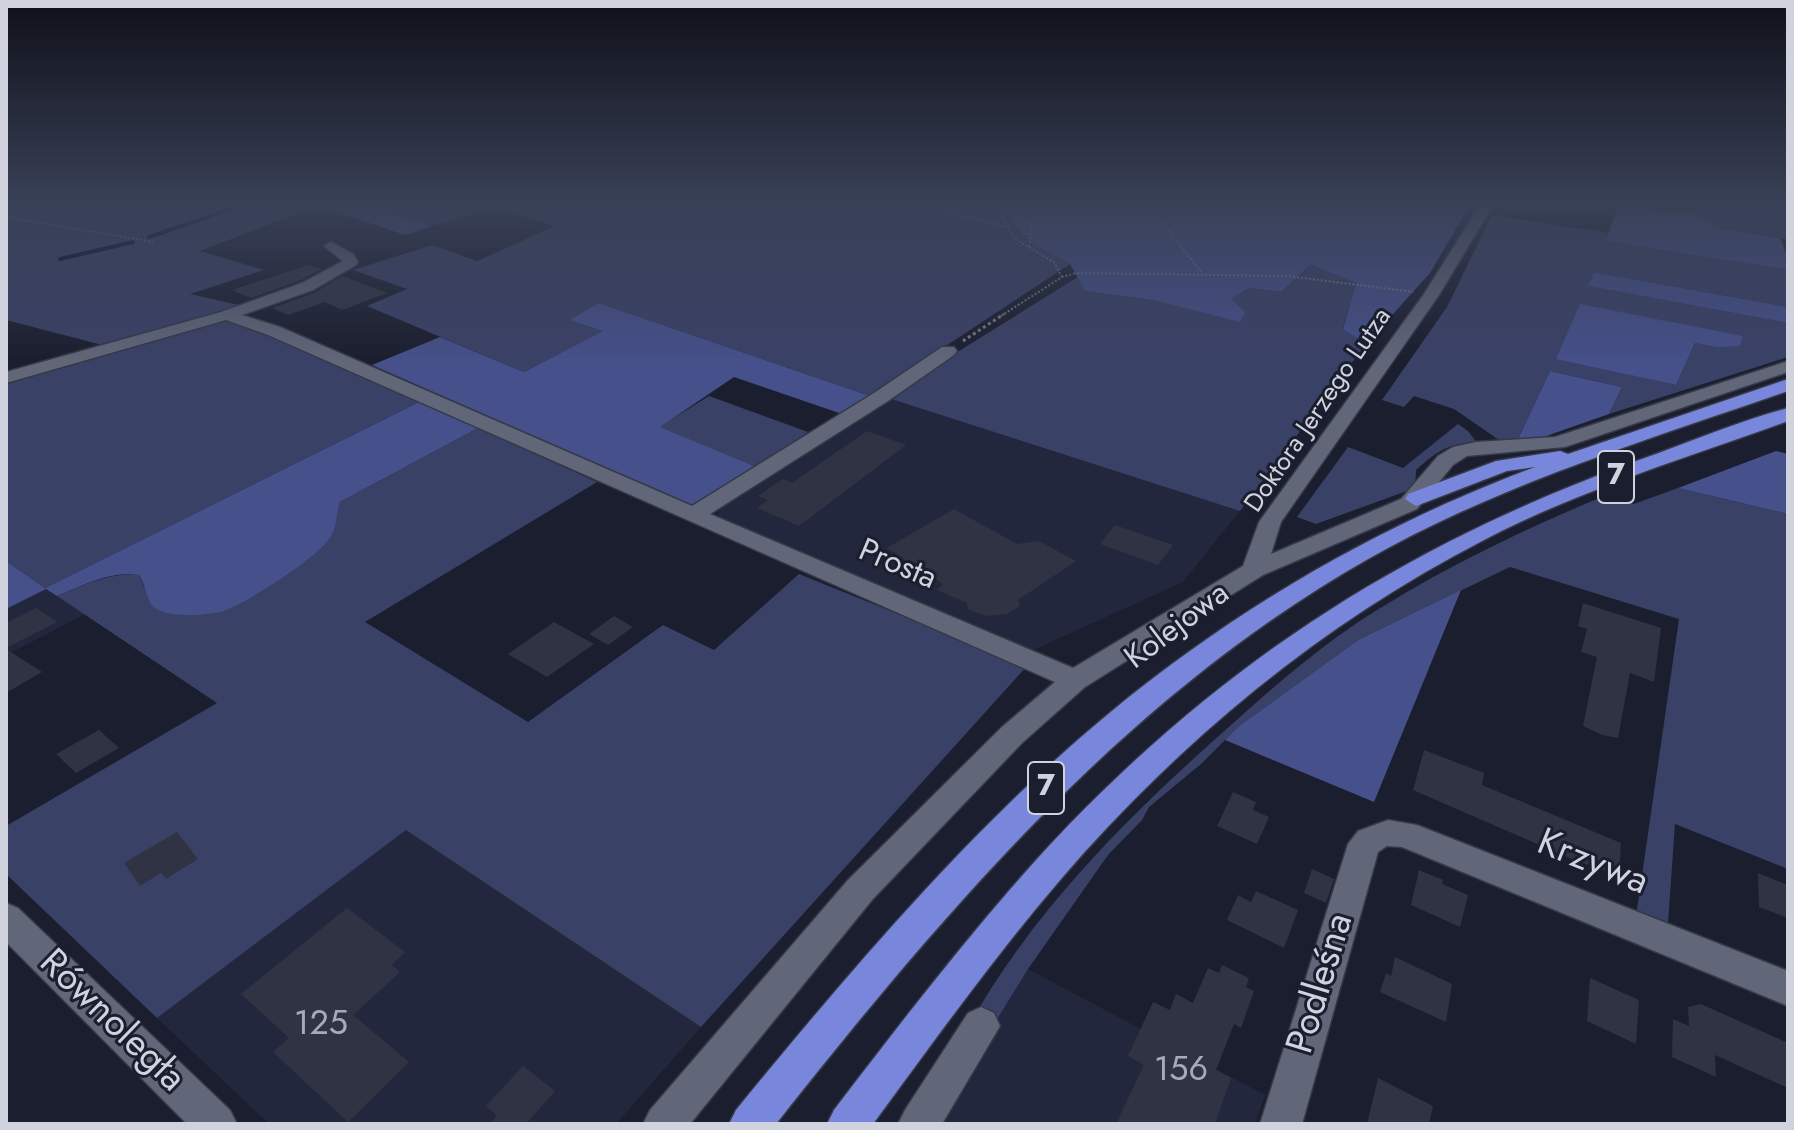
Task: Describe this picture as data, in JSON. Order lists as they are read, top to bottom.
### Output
{
  "streets": {
    "highway": ["7", "Kolejowa"],
    "street": [
      "Doktora Jerzego Lutza",
      "Prosta",
      "Krzywa",
      "Podleśna",
      "Równoległa"
    ]
  },
  "crossings": [
    ["Doktora Jerzego Lutza", "Kolejowa"],
    ["Prosta", "Kolejowa"],
    ["Krzywa", "Podleśna"]
  ],
  "house_numbers": ["125", "156"]
}
